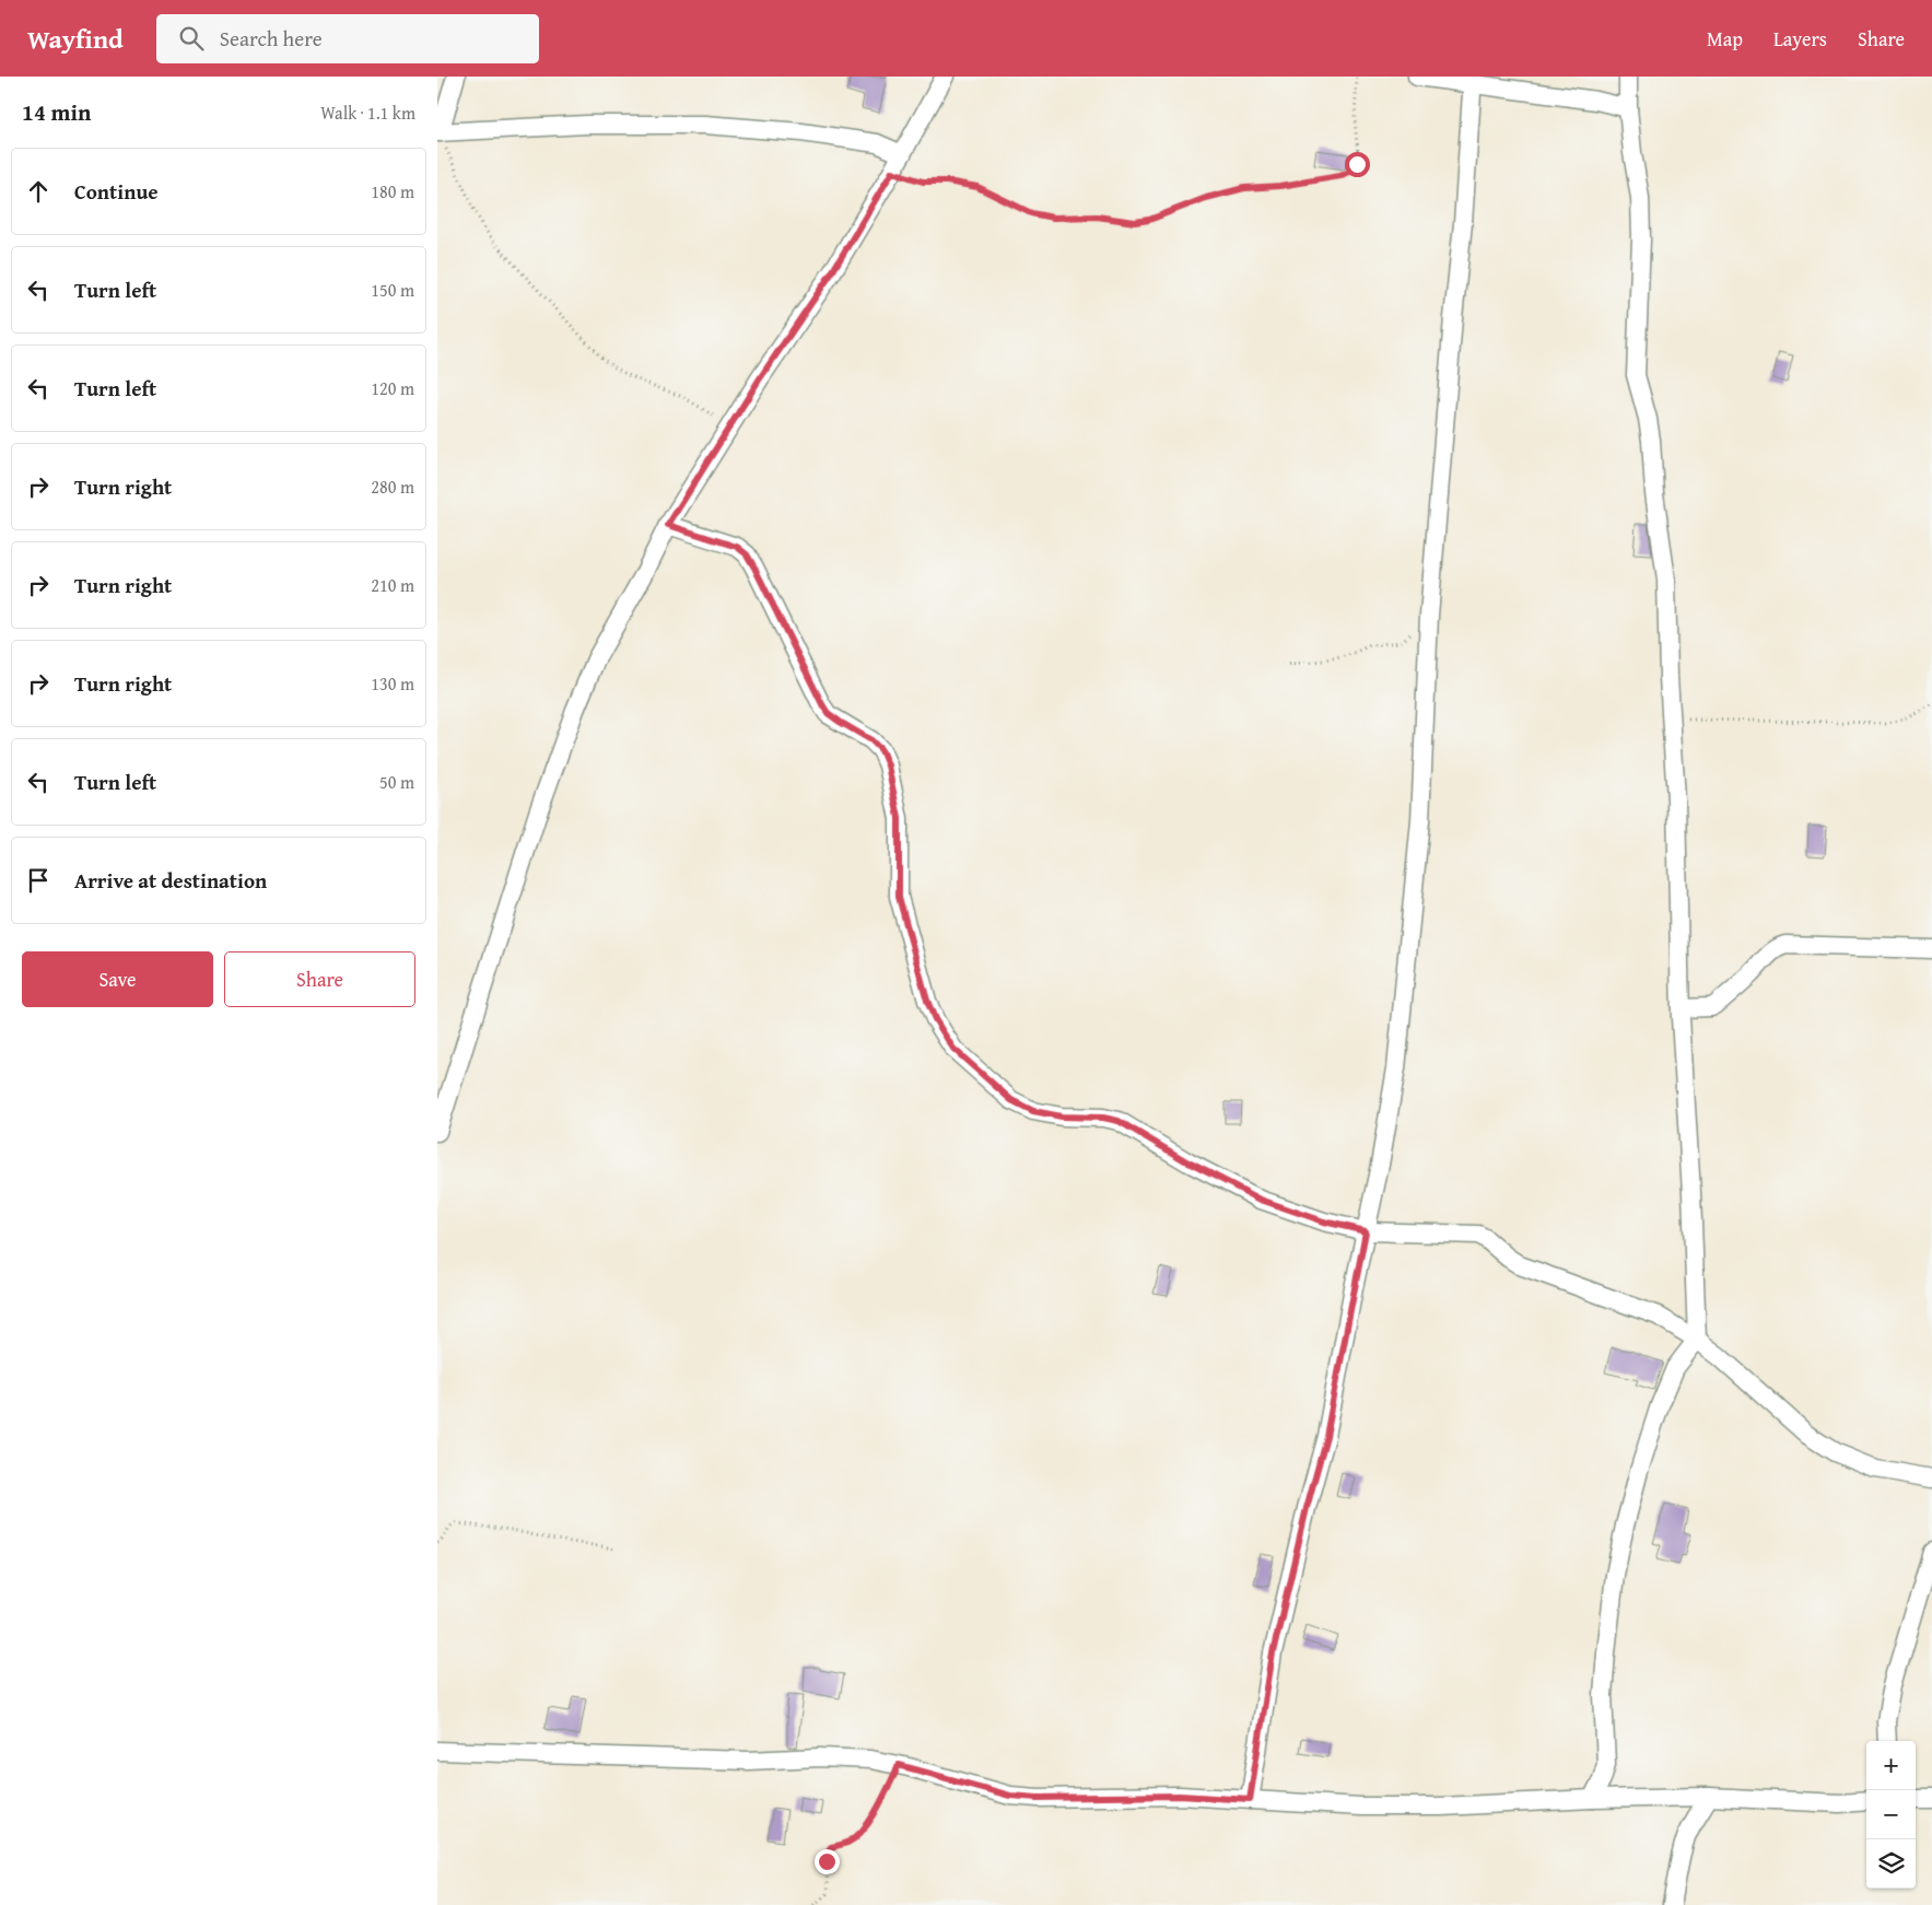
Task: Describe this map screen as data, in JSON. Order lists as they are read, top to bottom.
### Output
{
  "page": {
    "header": "Wayfind",
    "search": "Search here",
    "nav": ["Map", "Layers", "Share"],
    "heading": ["14 min", "Walk · 1.1 km"],
    "list": [
      ["Continue", "180 m"],
      ["Turn left", "150 m"],
      ["Turn left", "120 m"],
      ["Turn right", "280 m"],
      ["Turn right", "210 m"],
      ["Turn right", "130 m"],
      ["Turn left", "50 m"],
      "Arrive at destination"
    ],
    "buttons": ["Save", "Share"],
    "map_buttons": ["+", "−"]
  }
}
